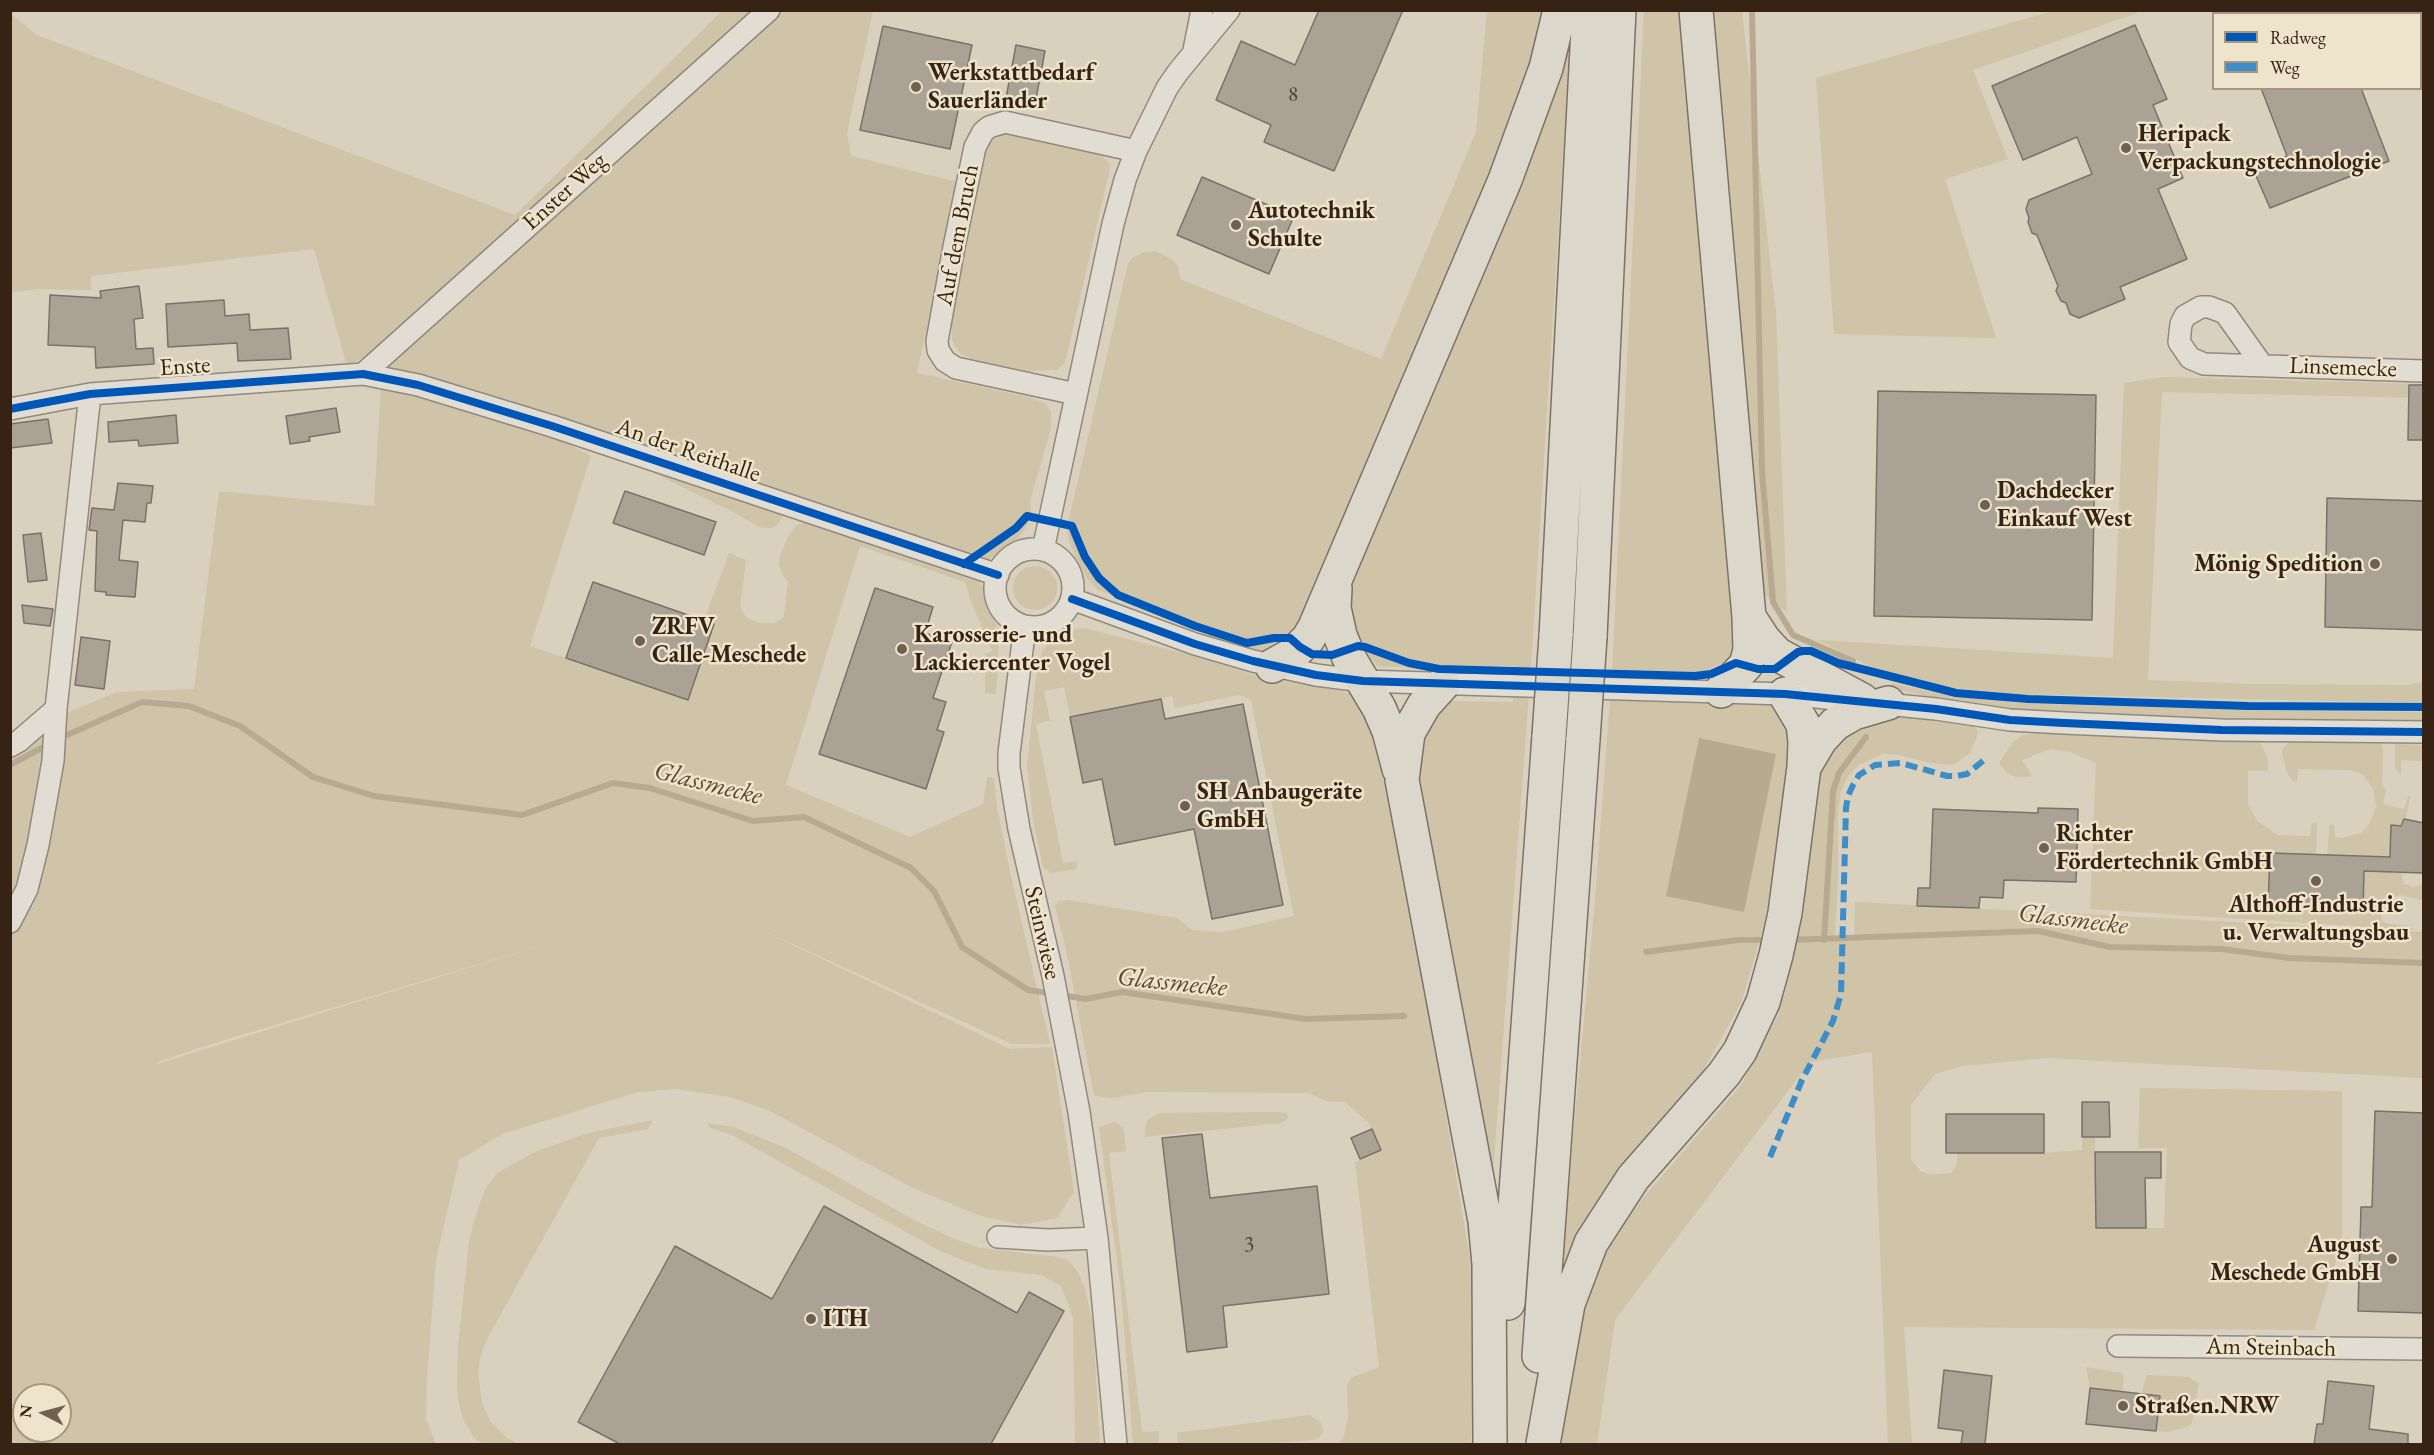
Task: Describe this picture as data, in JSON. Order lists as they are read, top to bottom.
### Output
{
  "streets": {
    "street": [
      "Enster Weg",
      "Auf dem Bruch",
      "Enste",
      "Linsemecke",
      "An der Reithalle",
      "Steinwiese",
      "Am Steinbach"
    ]
  },
  "crossings": [
    ["Enster Weg", "Enste"],
    ["Enster Weg", "An der Reithalle"],
    ["Enste", "An der Reithalle"],
    ["An der Reithalle", "Steinwiese"]
  ],
  "water": ["Glassmecke"],
  "places": [
    "Werkstattbedarf Sauerländer",
    "Heripack Verpackungstechnologie",
    "Autotechnik Schulte",
    "Dachdecker Einkauf West",
    "Mönig Spedition",
    "ZRFV Calle-Meschede",
    "Karosserie- und Lackiercenter Vogel",
    "SH Anbaugeräte GmbH",
    "Richter Fördertechnik GmbH",
    "Althoff-Industrie u. Verwaltungsbau",
    "August Meschede GmbH",
    "ITH",
    "Straßen.NRW"
  ],
  "house_numbers": ["8", "3"],
  "legend": ["Radweg", "Weg"],
  "north": "left"
}
